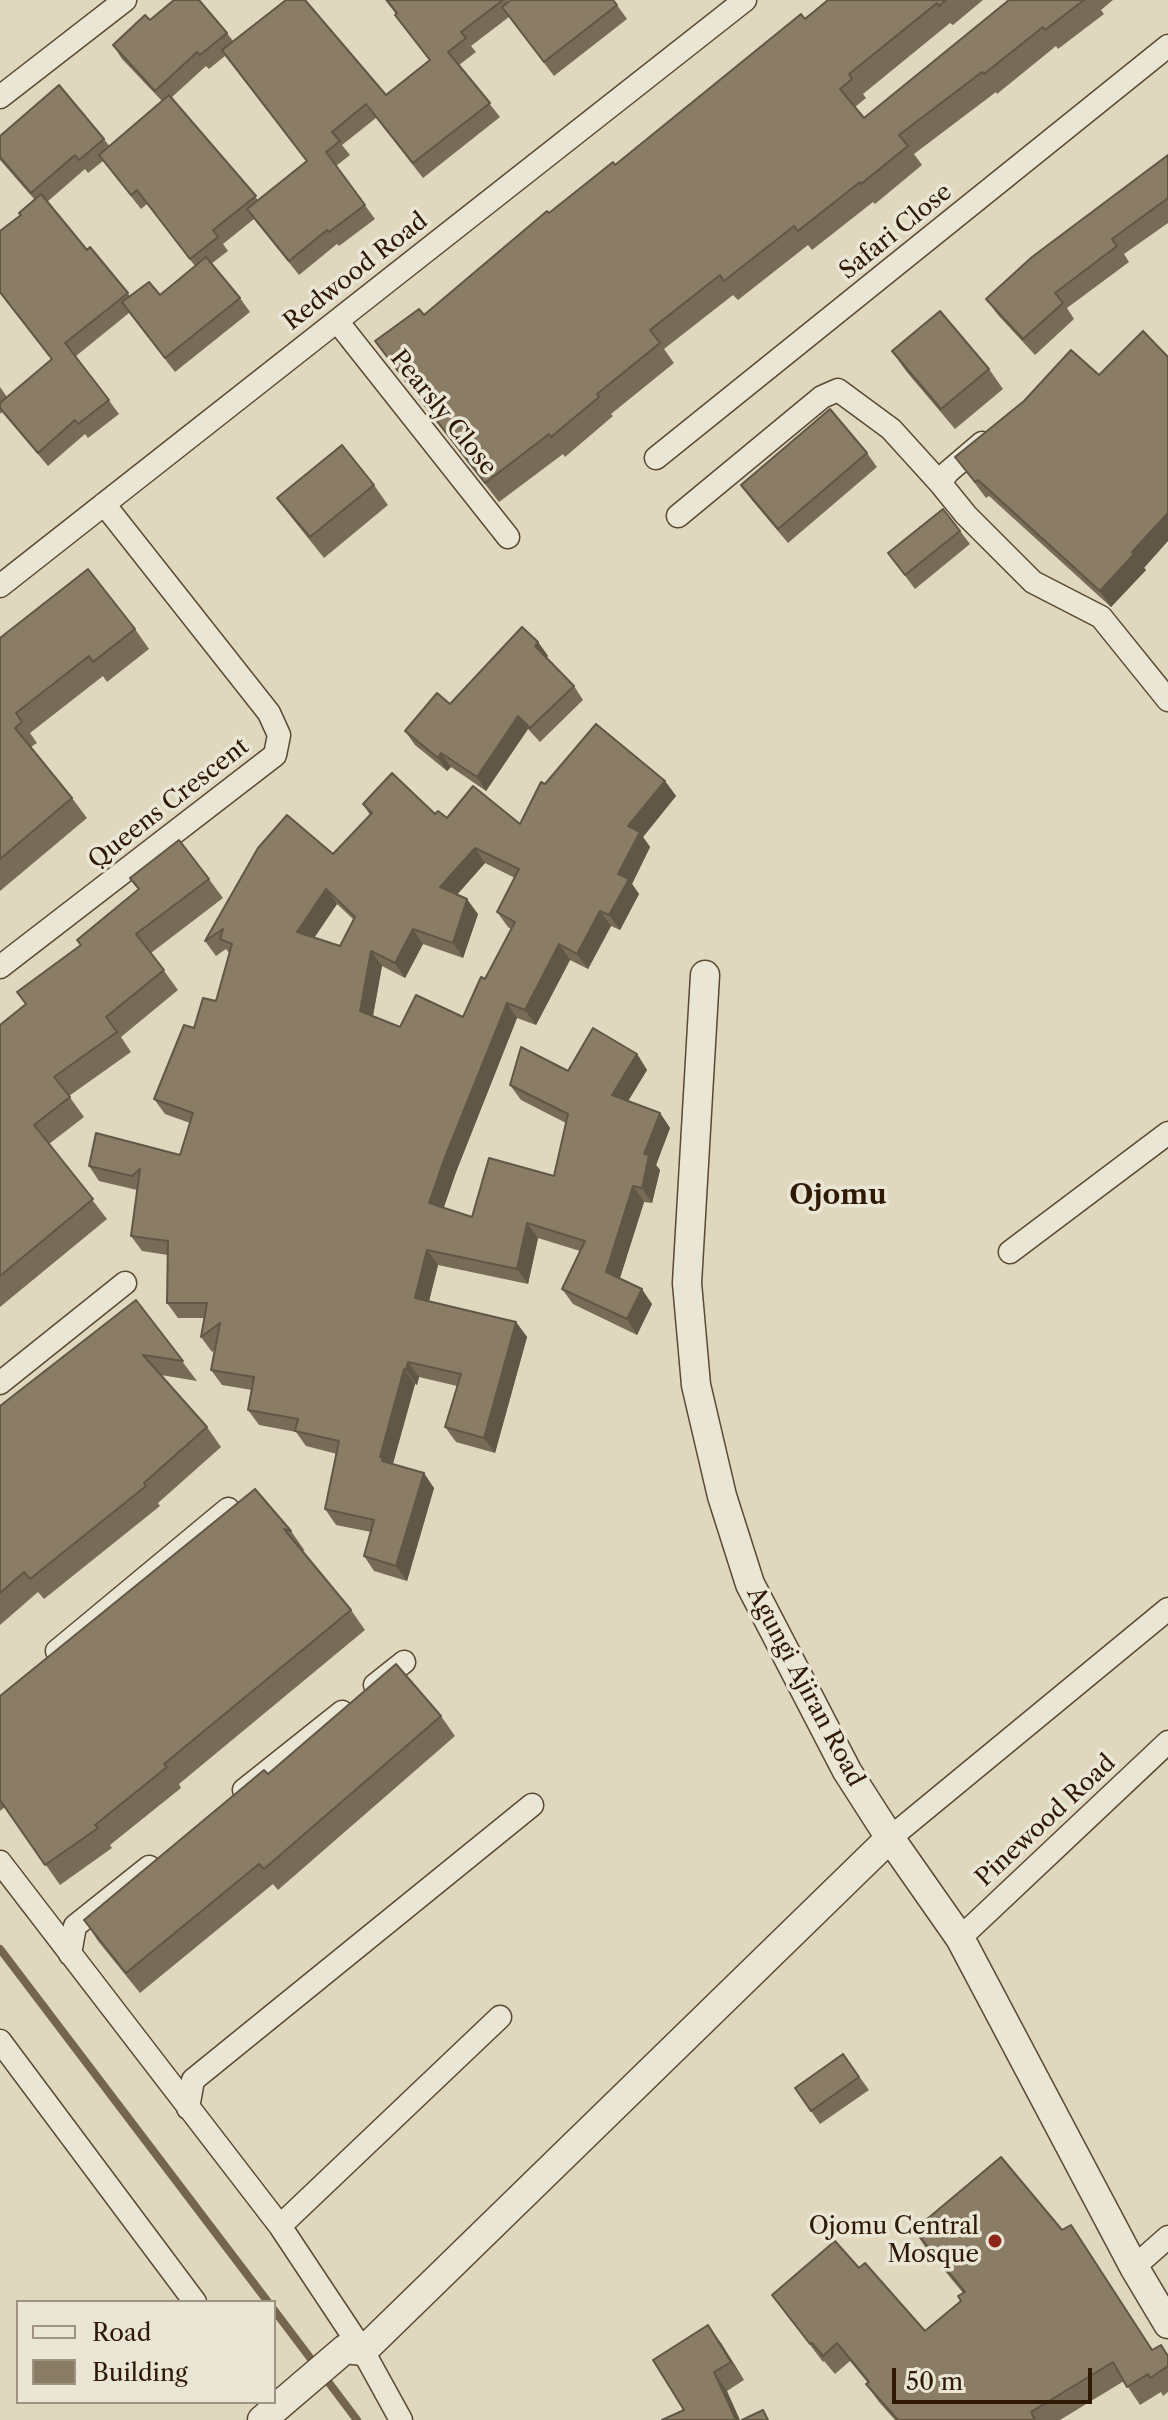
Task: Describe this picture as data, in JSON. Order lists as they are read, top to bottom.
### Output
{
  "streets": {
    "street": [
      "Safari Close",
      "Redwood Road",
      "Pearsly Close",
      "Queens Crescent",
      "Agungi Ajiran Road",
      "Pinewood Road"
    ]
  },
  "crossings": [
    ["Redwood Road", "Pearsly Close"],
    ["Redwood Road", "Queens Crescent"],
    ["Agungi Ajiran Road", "Pinewood Road"]
  ],
  "districts": ["Ojomu"],
  "places": ["Ojomu Central Mosque"],
  "legend": ["Road", "Building"],
  "scale_bar": "50 m"
}
